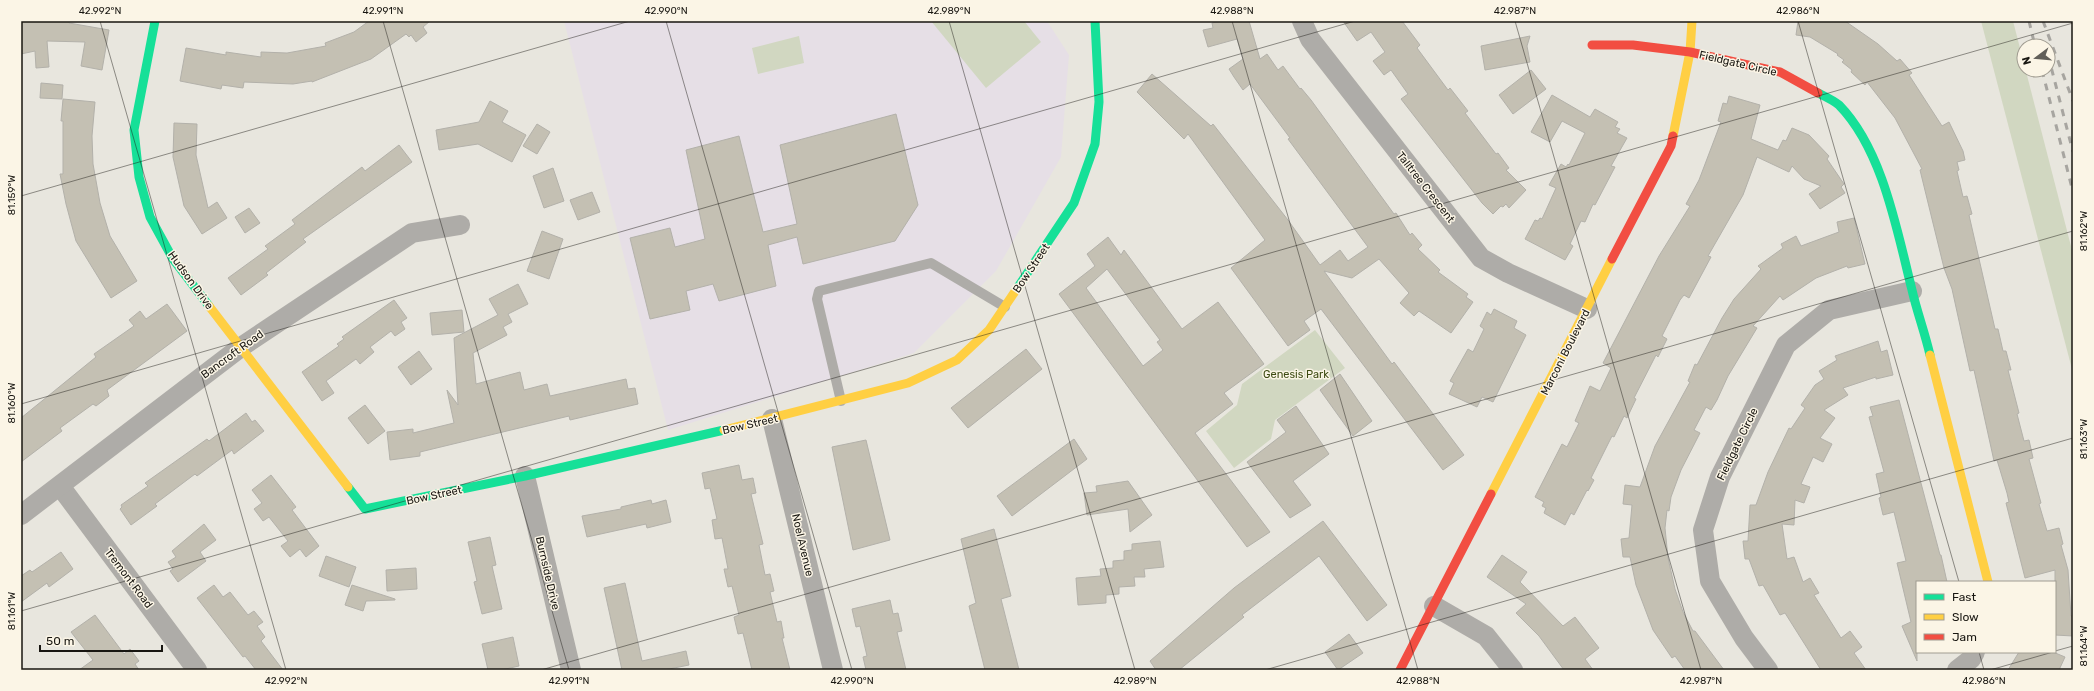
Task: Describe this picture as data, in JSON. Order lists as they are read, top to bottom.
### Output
{
  "streets": {
    "street": [
      "Fieldgate Circle",
      "Talltree Crescent",
      "Bow Street",
      "Hudson Drive",
      "Marconi Boulevard",
      "Bancroft Road",
      "Noel Avenue",
      "Burnside Drive",
      "Tremont Road"
    ]
  },
  "crossings": [
    ["Fieldgate Circle", "Marconi Boulevard"],
    ["Talltree Crescent", "Marconi Boulevard"],
    ["Bow Street", "Hudson Drive"],
    ["Bow Street", "Bancroft Road"],
    ["Bow Street", "Noel Avenue"],
    ["Bow Street", "Burnside Drive"],
    ["Hudson Drive", "Bancroft Road"],
    ["Bancroft Road", "Tremont Road"]
  ],
  "parks": ["Genesis Park"],
  "legend": ["Fast", "Slow", "Jam"],
  "scale_bar": "50 m",
  "north": "left",
  "coordinates": [
    "42.992°N",
    "42.991°N",
    "42.990°N",
    "42.989°N",
    "42.988°N",
    "42.987°N",
    "42.986°N",
    "81.159°W",
    "81.162°W",
    "81.160°W",
    "81.163°W",
    "81.161°W",
    "81.164°W"
  ]
}
